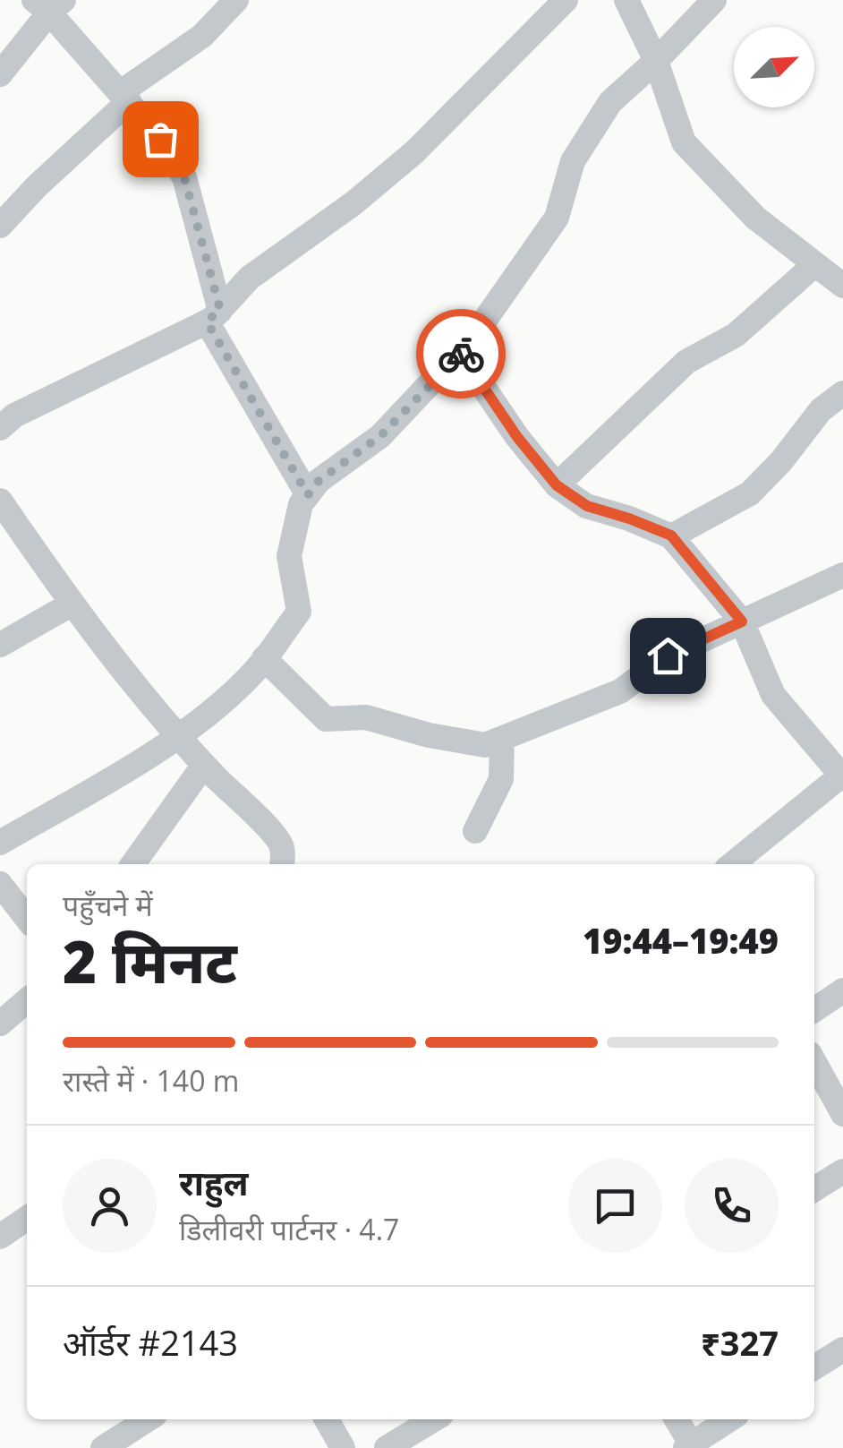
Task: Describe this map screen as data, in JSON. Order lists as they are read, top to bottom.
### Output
{
  "north": "top right",
  "page": {
    "heading": ["2 मिनट", "पहुँचने में", "19:44–19:49"],
    "panel": [
      "राहुल",
      "डिलीवरी पार्टनर · 4.7",
      "ऑर्डर #2143",
      "₹327"
    ],
    "bar": "रास्ते में · 140 m"
  }
}
